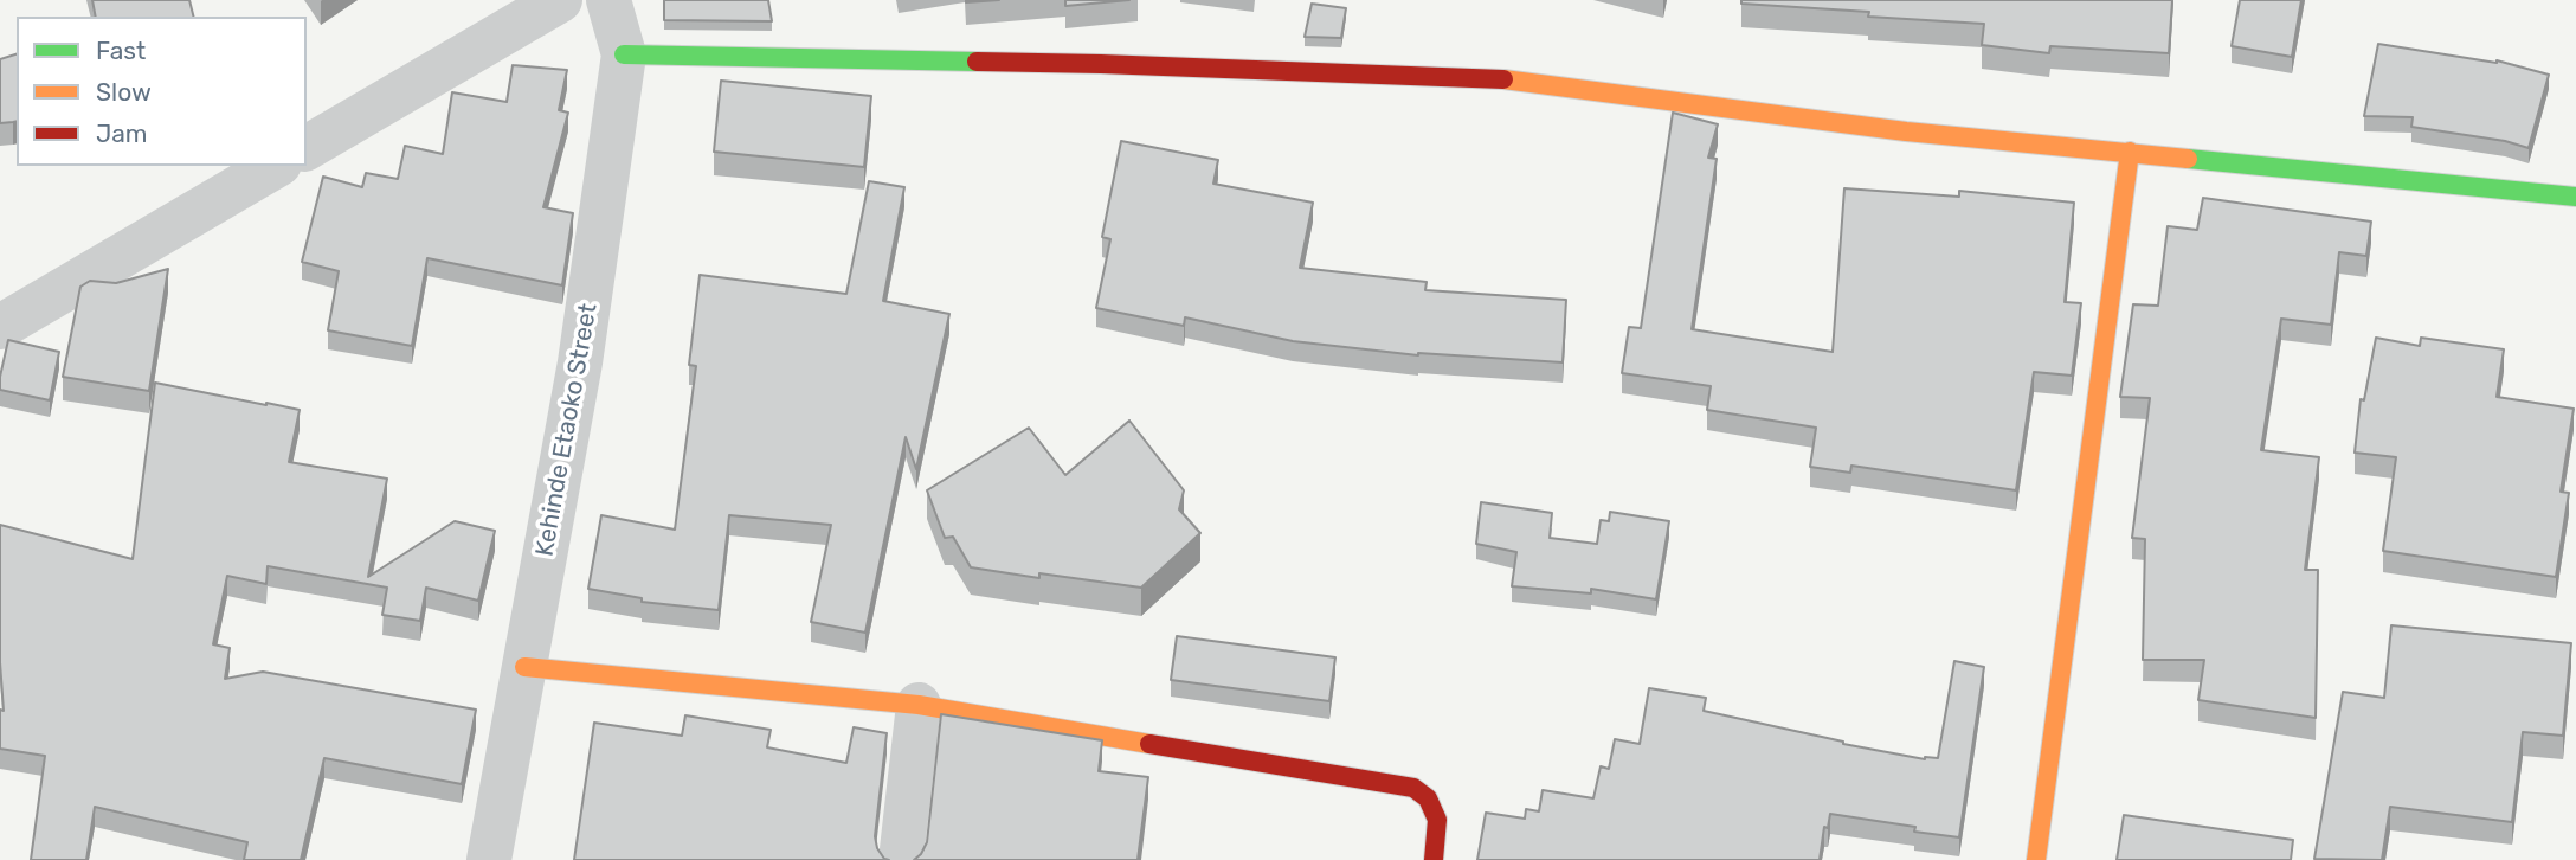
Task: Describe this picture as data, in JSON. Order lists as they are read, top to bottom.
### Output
{
  "streets": {
    "street": ["Kehinde Etaoko Street"]
  },
  "legend": ["Fast", "Slow", "Jam"]
}
